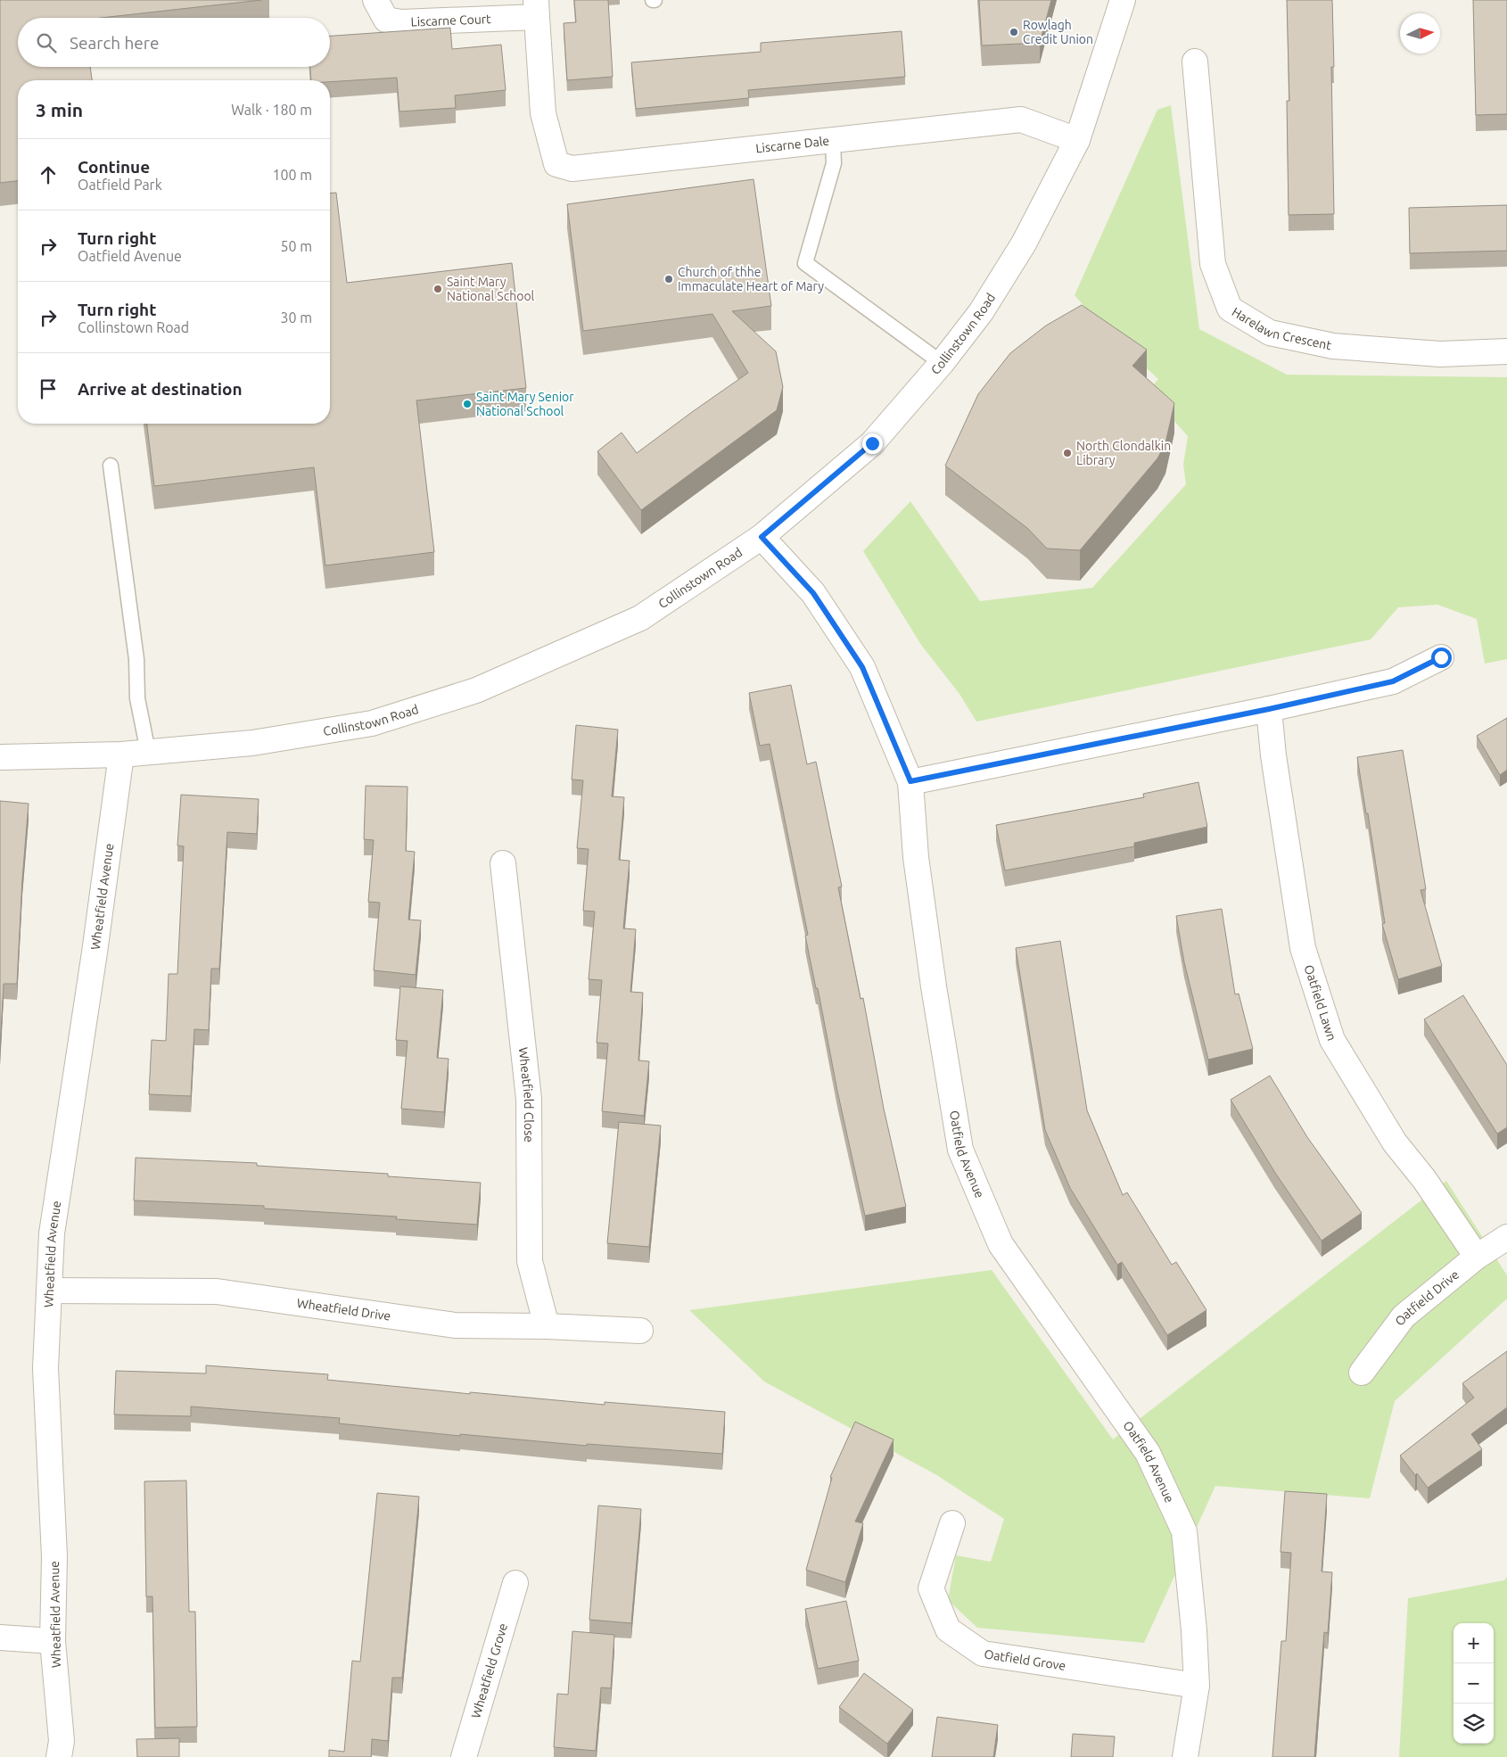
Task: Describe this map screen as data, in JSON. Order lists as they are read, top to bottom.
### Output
{
  "streets": {
    "street": [
      "Liscarne Court",
      "Liscarne Dale",
      "Harelawn Crescent",
      "Collinstown Road",
      "Wheatfield Avenue",
      "Oatfield Lawn",
      "Wheatfield Close",
      "Oatfield Avenue",
      "Oatfield Drive",
      "Wheatfield Drive",
      "Oatfield Grove",
      "Wheatfield Grove"
    ]
  },
  "crossings": [
    ["Liscarne Court", "Liscarne Dale"],
    ["Liscarne Dale", "Collinstown Road"],
    ["Collinstown Road", "Wheatfield Avenue"],
    ["Collinstown Road", "Oatfield Avenue"],
    ["Wheatfield Avenue", "Wheatfield Drive"],
    ["Oatfield Lawn", "Oatfield Drive"],
    ["Wheatfield Close", "Wheatfield Drive"],
    ["Oatfield Avenue", "Oatfield Grove"]
  ],
  "places": [
    "Rowlagh Credit Union",
    "Church of thhe Immaculate Heart of Mary",
    "Saint Mary National School",
    "Saint Mary Senior National School",
    "North Clondalkin Library"
  ],
  "north": "right",
  "page": {
    "search": "Search here",
    "heading": ["3 min", "Walk · 180 m"],
    "list": [
      ["Continue", "Oatfield Park", "100 m"],
      ["Turn right", "Oatfield Avenue", "50 m"],
      ["Turn right", "Collinstown Road", "30 m"],
      "Arrive at destination"
    ],
    "map_buttons": ["+", "−"]
  }
}
